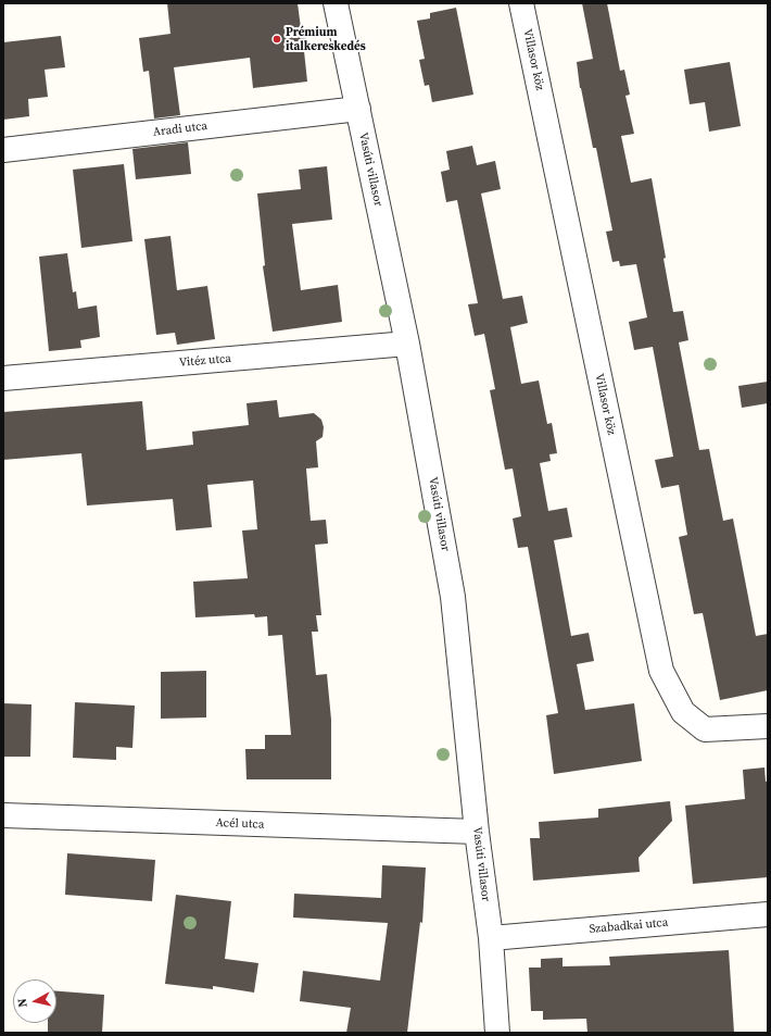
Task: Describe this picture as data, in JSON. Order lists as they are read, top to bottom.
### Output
{
  "streets": {
    "street": [
      "Villasor köz",
      "Aradi utca",
      "Vasúti villasor",
      "Vitéz utca",
      "Acél utca",
      "Szabadkai utca"
    ]
  },
  "crossings": [
    ["Aradi utca", "Vasúti villasor"],
    ["Vasúti villasor", "Vitéz utca"],
    ["Vasúti villasor", "Acél utca"],
    ["Vasúti villasor", "Szabadkai utca"]
  ],
  "places": ["Prémium italkereskedés"],
  "north": "left"
}
